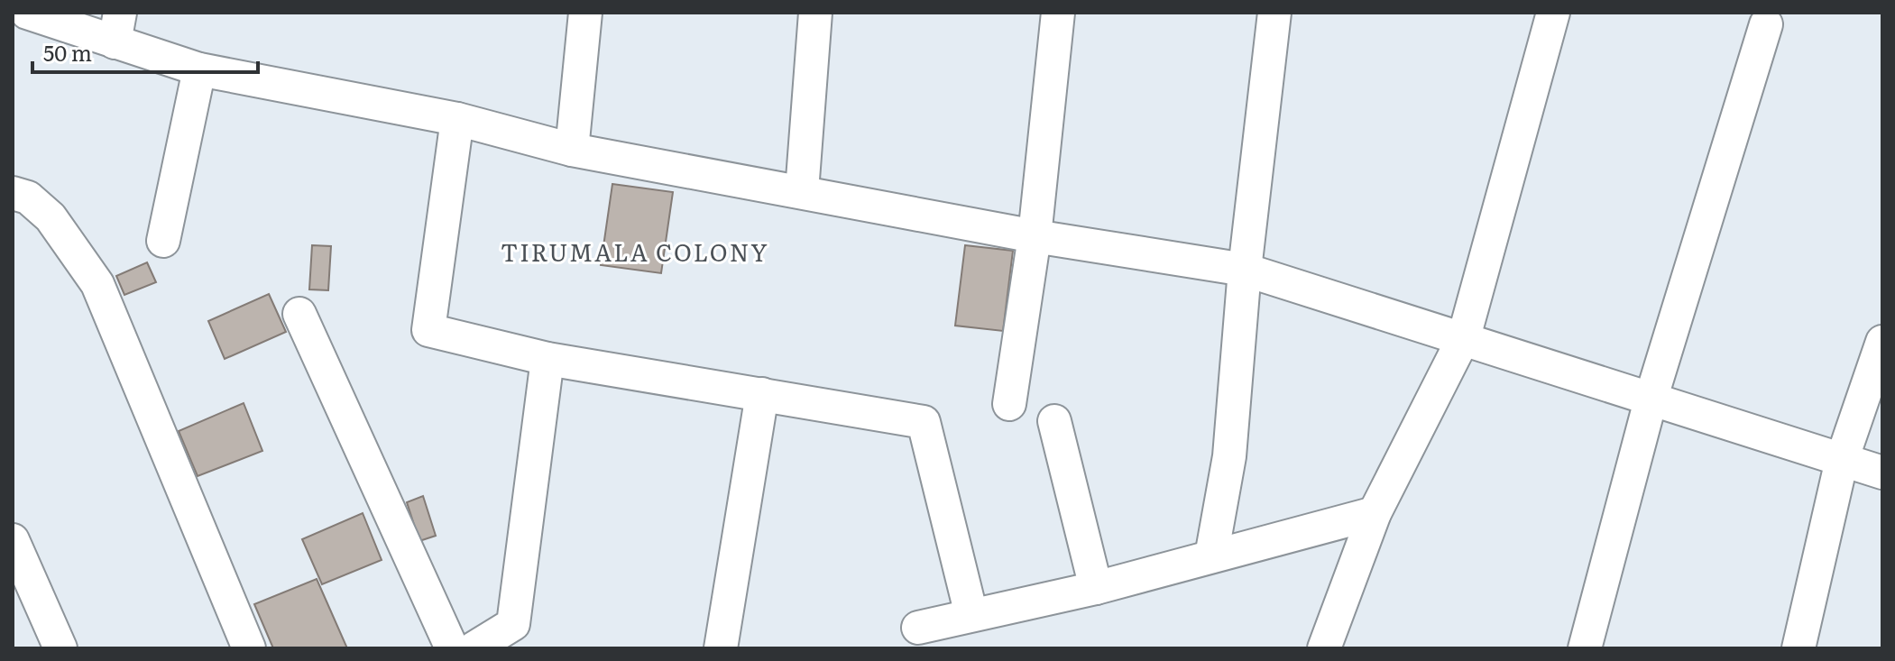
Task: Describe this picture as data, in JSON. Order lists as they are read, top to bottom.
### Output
{
  "districts": ["TIRUMALA COLONY"],
  "scale_bar": "50 m"
}
